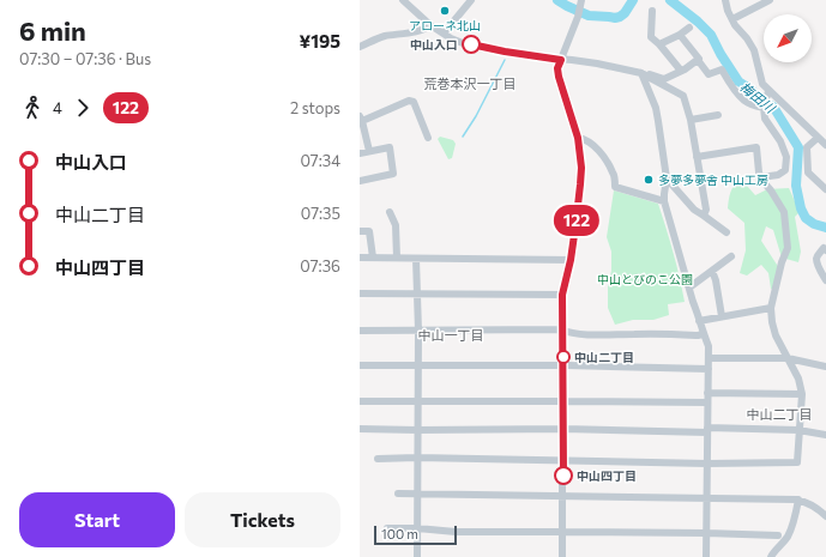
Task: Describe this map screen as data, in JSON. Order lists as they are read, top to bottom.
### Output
{
  "districts": ["荒巻本沢一丁目", "中山一丁目", "中山二丁目"],
  "water": ["梅田川"],
  "parks": ["中山とびのこ公園"],
  "places": [
    "アローネ北山",
    "中山入口",
    "多夢多夢舎 中山工房",
    "中山二丁目",
    "中山四丁目"
  ],
  "lines": ["bus line 122"],
  "scale_bar": "100 m",
  "north": "bottom left",
  "page": {
    "heading": ["6 min", "07:30 – 07:36 · Bus", "¥195"],
    "on_map": "122",
    "legs": ["4", "122", "2 stops"],
    "list": [
      {
        "name": "中山入口",
        "value": "07:34"
      },
      {
        "name": "中山二丁目",
        "value": "07:35"
      },
      {
        "name": "中山四丁目",
        "value": "07:36"
      }
    ],
    "buttons": ["Start", "Tickets"],
    "scale": "100 m"
  }
}
